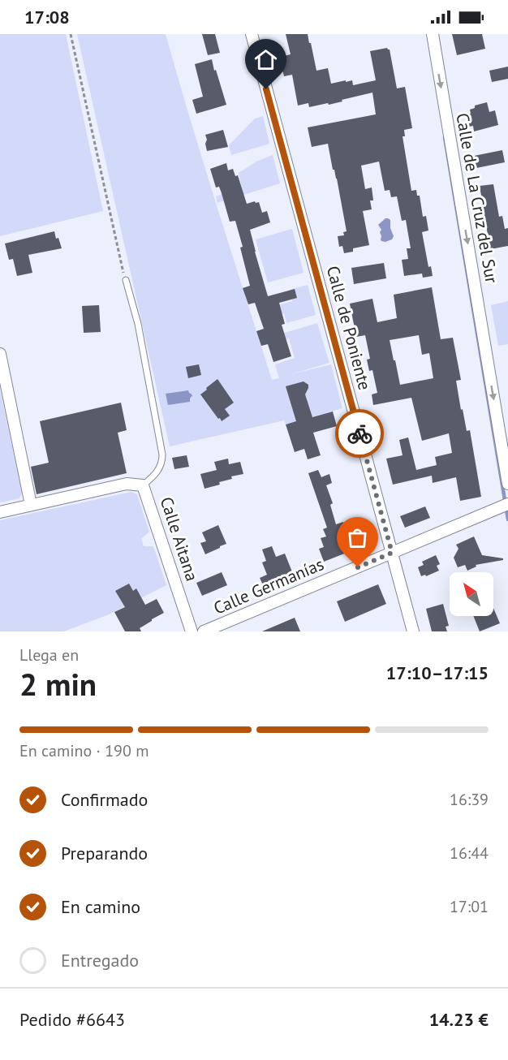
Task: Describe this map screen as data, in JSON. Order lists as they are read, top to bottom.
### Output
{
  "streets": {
    "street": [
      "Calle de La Cruz del Sur",
      "Calle de Poniente",
      "Calle Aitana",
      "Calle Germanías"
    ]
  },
  "crossings": [
    ["Calle de Poniente", "Calle Germanías"]
  ],
  "one_way": ["Calle de La Cruz del Sur"],
  "north": "top left",
  "page": {
    "status": "17:08",
    "heading": ["2 min", "Llega en", "17:10–17:15"],
    "panel": ["Pedido #6643", "14.23 €"],
    "bar": "En camino · 190 m",
    "list": [
      ["Confirmado", "16:39"],
      ["Preparando", "16:44"],
      ["En camino", "17:01"],
      "Entregado"
    ]
  }
}
